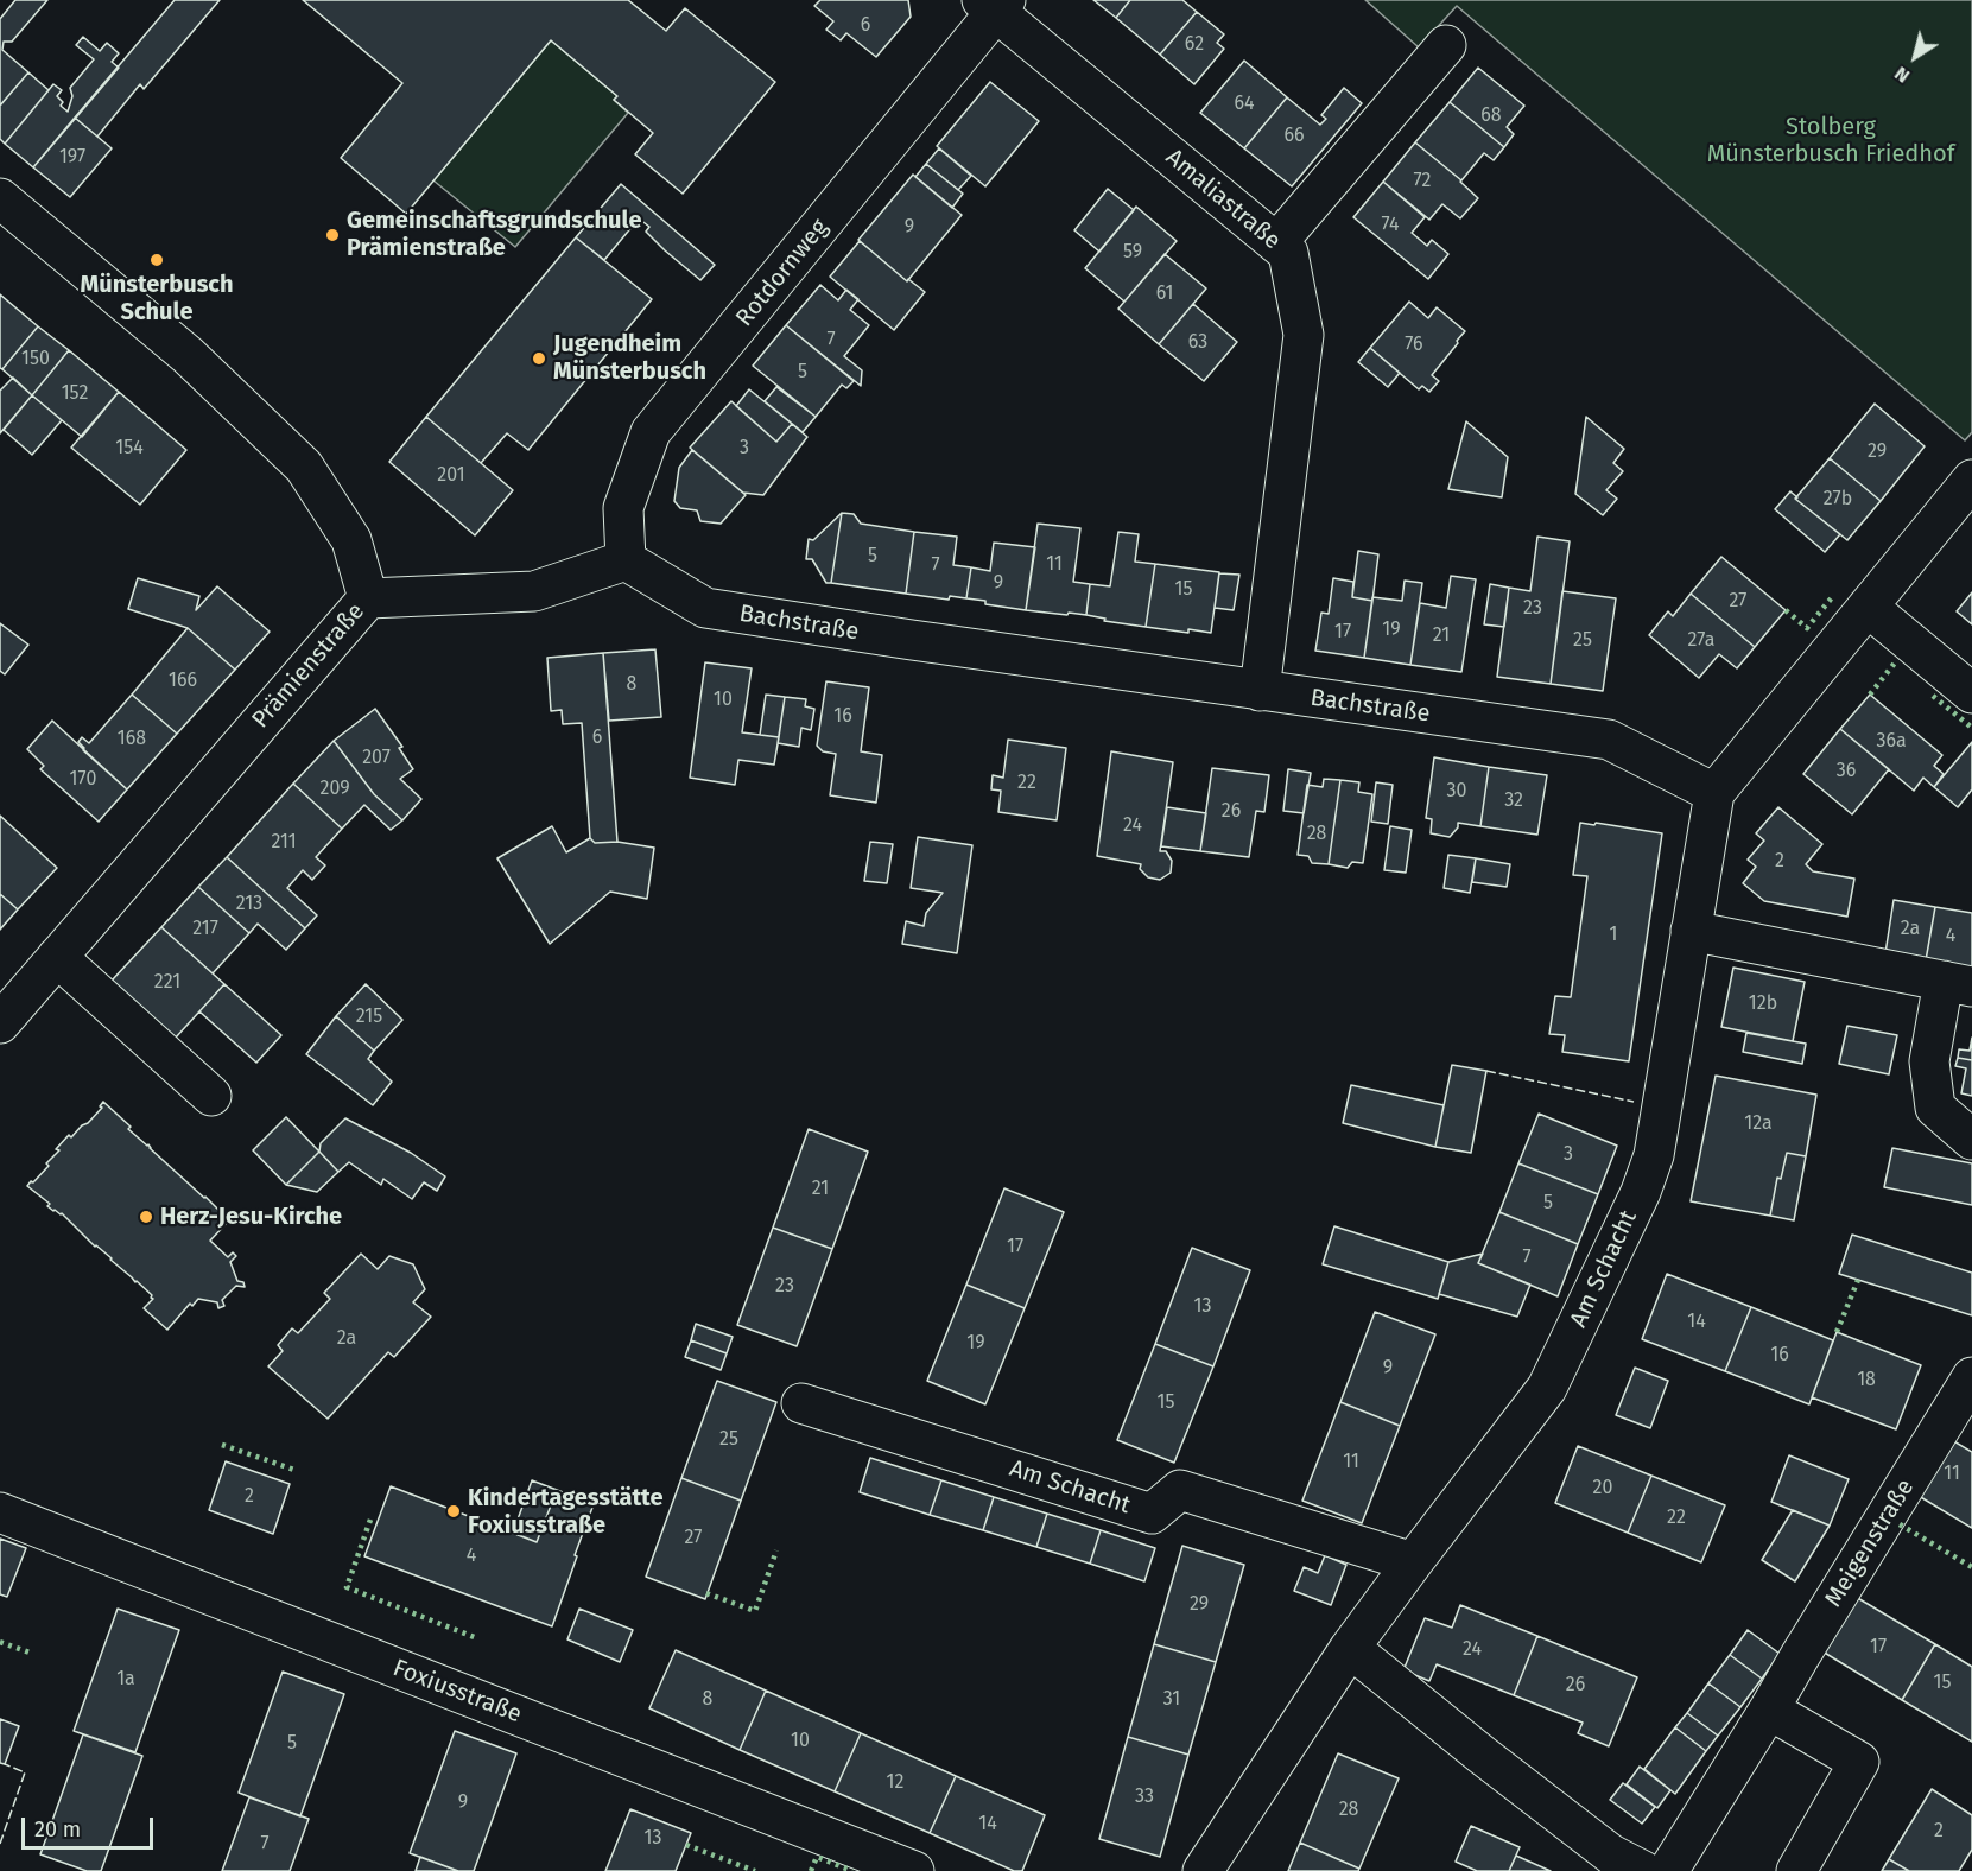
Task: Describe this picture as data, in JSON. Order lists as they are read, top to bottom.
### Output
{
  "streets": {
    "street": [
      "Amaliastraße",
      "Rotdornweg",
      "Bachstraße",
      "Prämienstraße",
      "Am Schacht",
      "Meigenstraße",
      "Foxiusstraße"
    ]
  },
  "crossings": [
    ["Amaliastraße", "Rotdornweg"],
    ["Amaliastraße", "Bachstraße"],
    ["Rotdornweg", "Bachstraße"],
    ["Bachstraße", "Am Schacht"]
  ],
  "parks": ["Stolberg Münsterbusch Friedhof"],
  "places": [
    "Gemeinschaftsgrundschule Prämienstraße",
    "Münsterbusch Schule",
    "Jugendheim Münsterbusch",
    "Herz-Jesu-Kirche",
    "Kindertagesstätte Foxiusstraße"
  ],
  "house_numbers": [
    "6",
    "62",
    "64",
    "68",
    "66",
    "197",
    "72",
    "74",
    "9",
    "59",
    "61",
    "7",
    "63",
    "76",
    "150",
    "5",
    "152",
    "154",
    "3",
    "29",
    "201",
    "27b",
    "5",
    "11",
    "7",
    "9",
    "15",
    "27",
    "23",
    "19",
    "17",
    "21",
    "25",
    "27a",
    "166",
    "8",
    "10",
    "16",
    "6",
    "168",
    "36a",
    "207",
    "36",
    "170",
    "22",
    "209",
    "30",
    "32",
    "26",
    "24",
    "28",
    "211",
    "2",
    "213",
    "217",
    "2a",
    "1",
    "4",
    "221",
    "12b",
    "215",
    "12a",
    "3",
    "21",
    "5",
    "17",
    "7",
    "23",
    "13",
    "14",
    "2a",
    "19",
    "16",
    "9",
    "18",
    "15",
    "25",
    "11",
    "11",
    "20",
    "2",
    "22",
    "27",
    "4",
    "29",
    "17",
    "24",
    "1a",
    "15",
    "26",
    "8",
    "31",
    "10",
    "5",
    "12",
    "33",
    "9",
    "28",
    "14",
    "2",
    "13",
    "7"
  ],
  "scale_bar": "20 m",
  "north": "bottom left"
}
